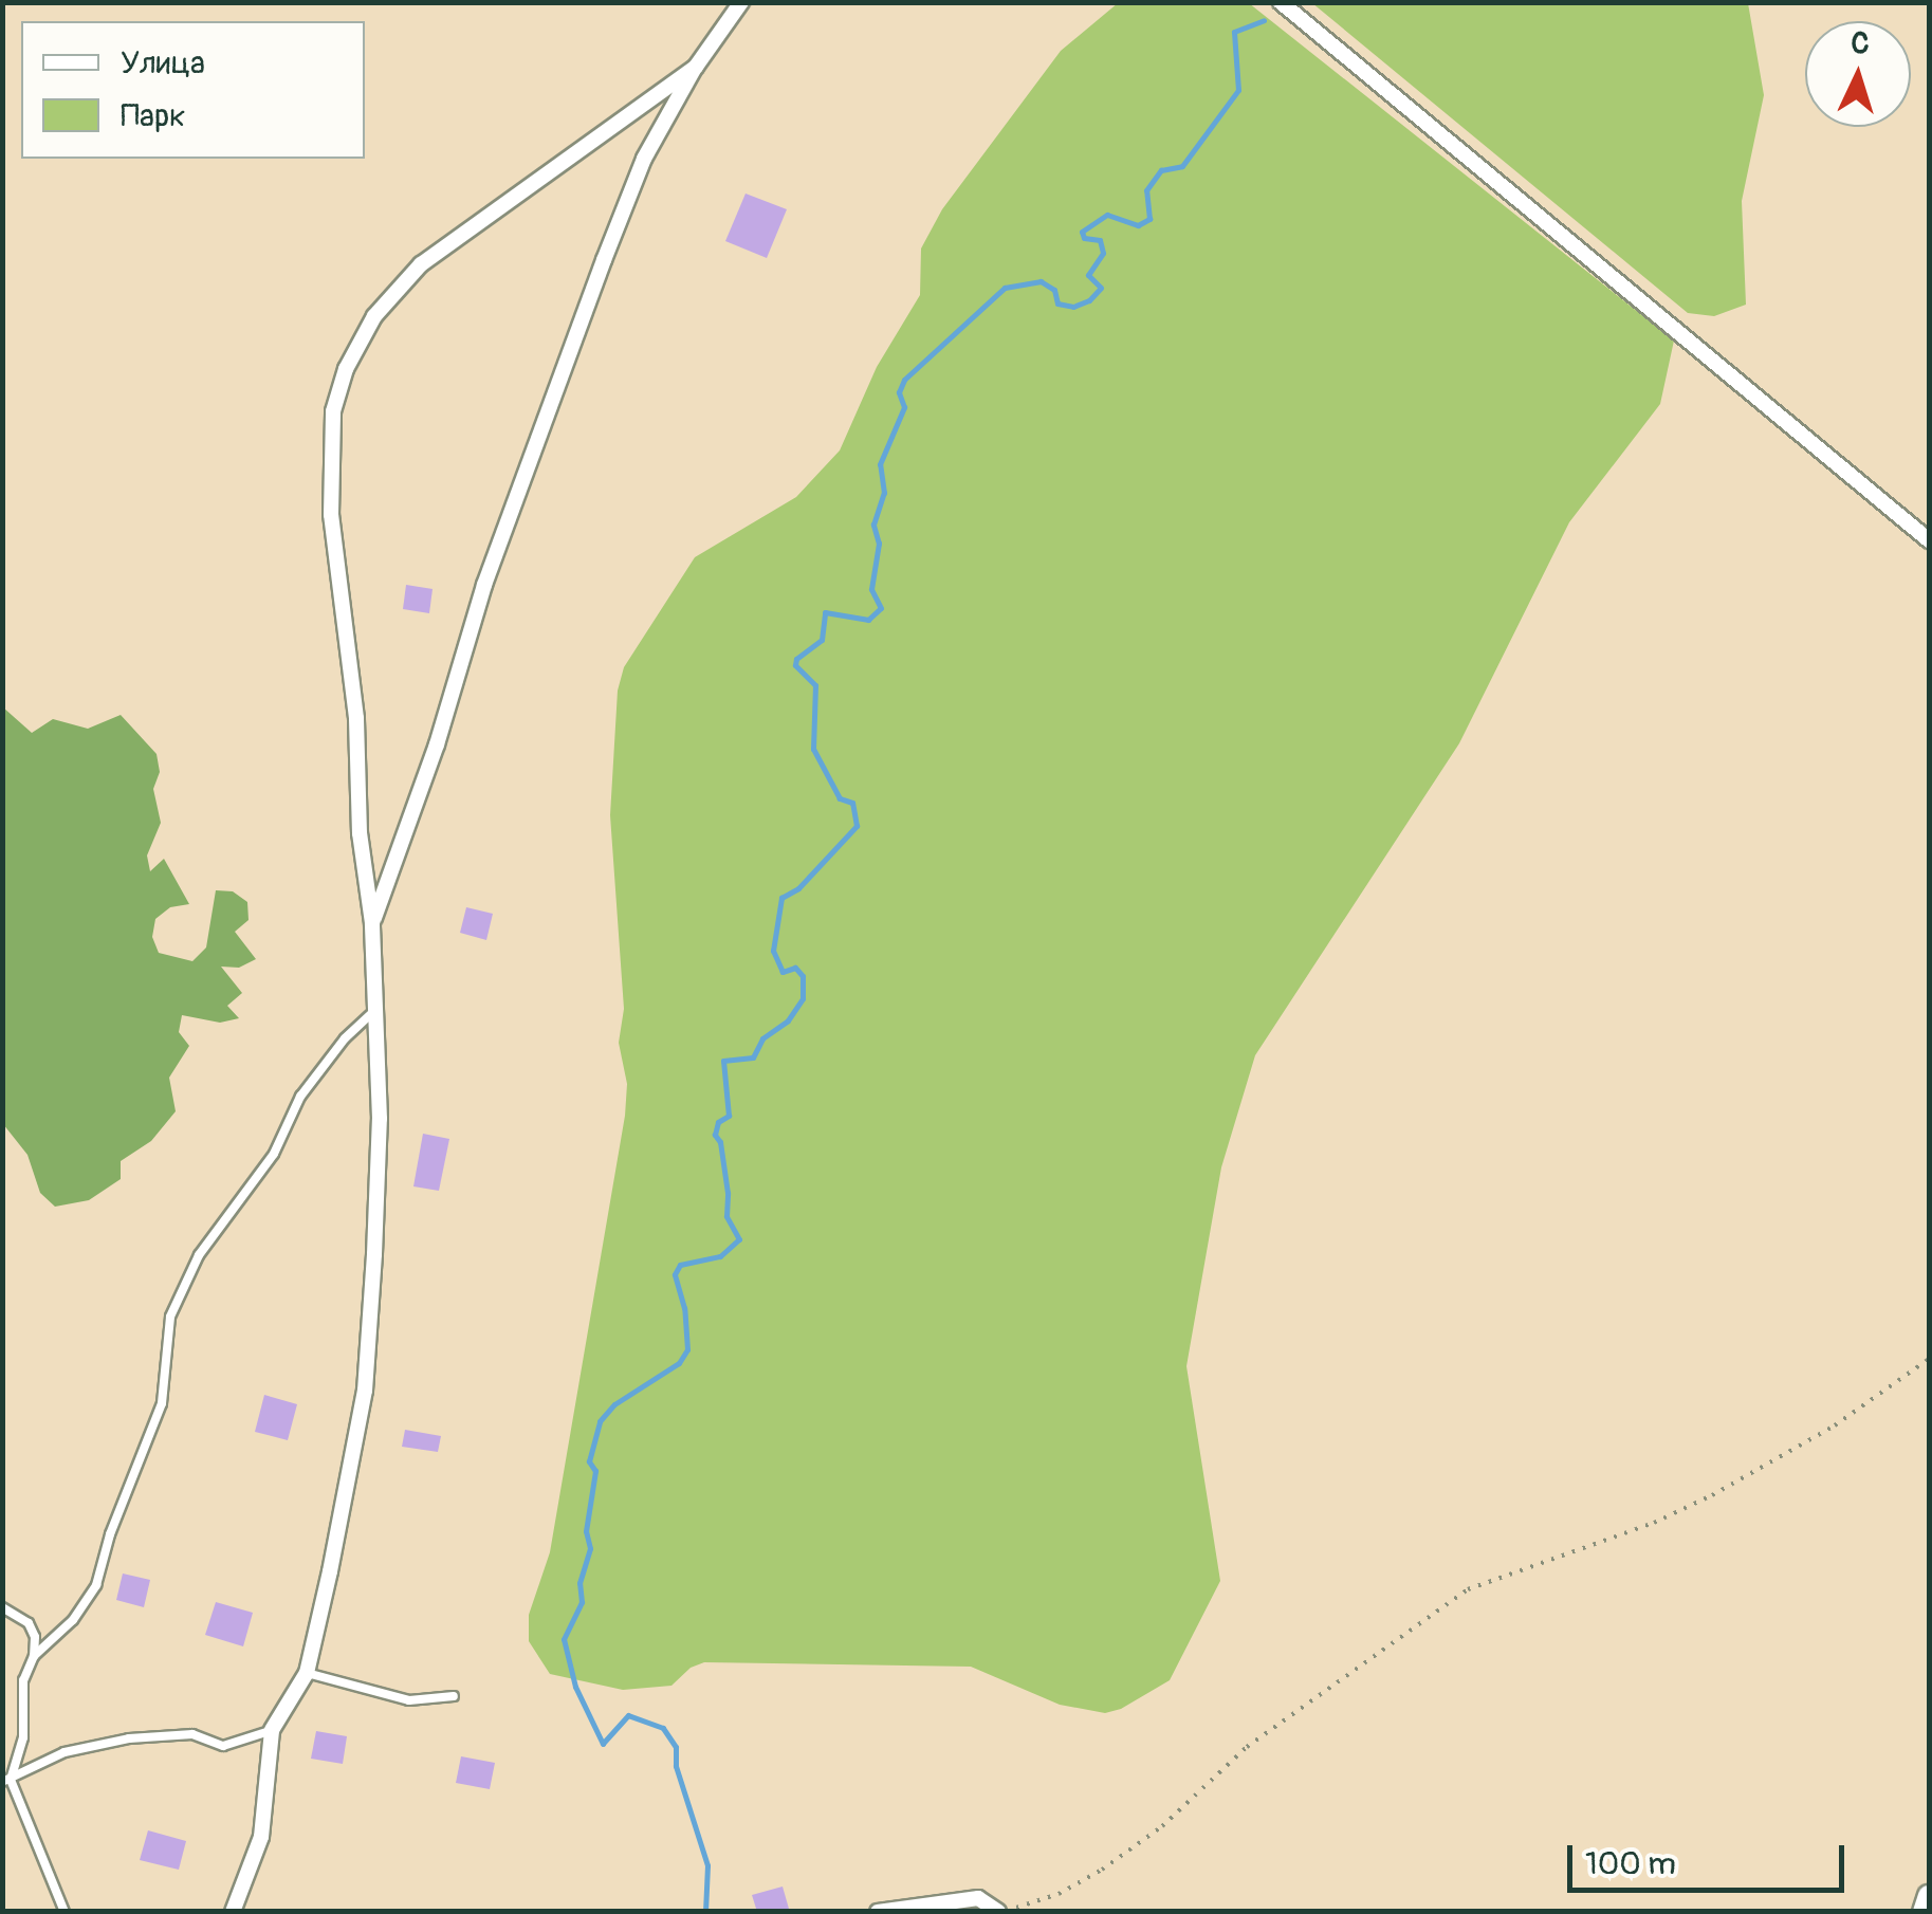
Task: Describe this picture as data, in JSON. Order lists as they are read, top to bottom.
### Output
{
  "legend": ["Улица", "Парк"],
  "scale_bar": "100 m",
  "north": "top"
}
